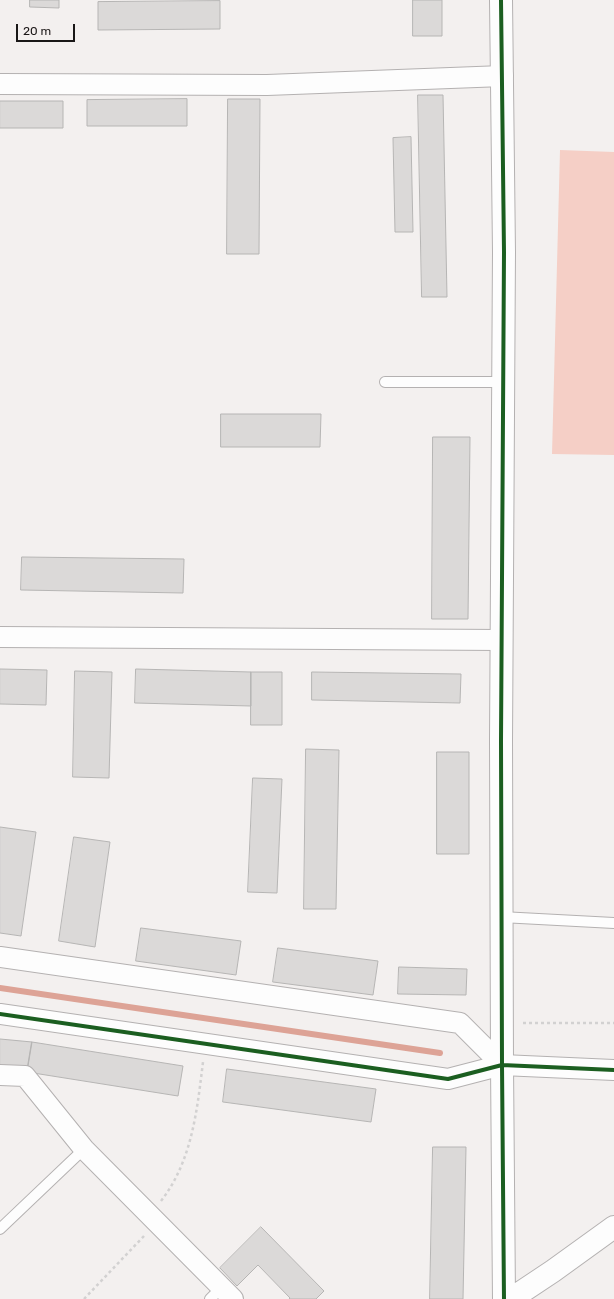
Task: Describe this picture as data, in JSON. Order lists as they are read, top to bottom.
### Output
{
  "scale_bar": "20 m"
}
